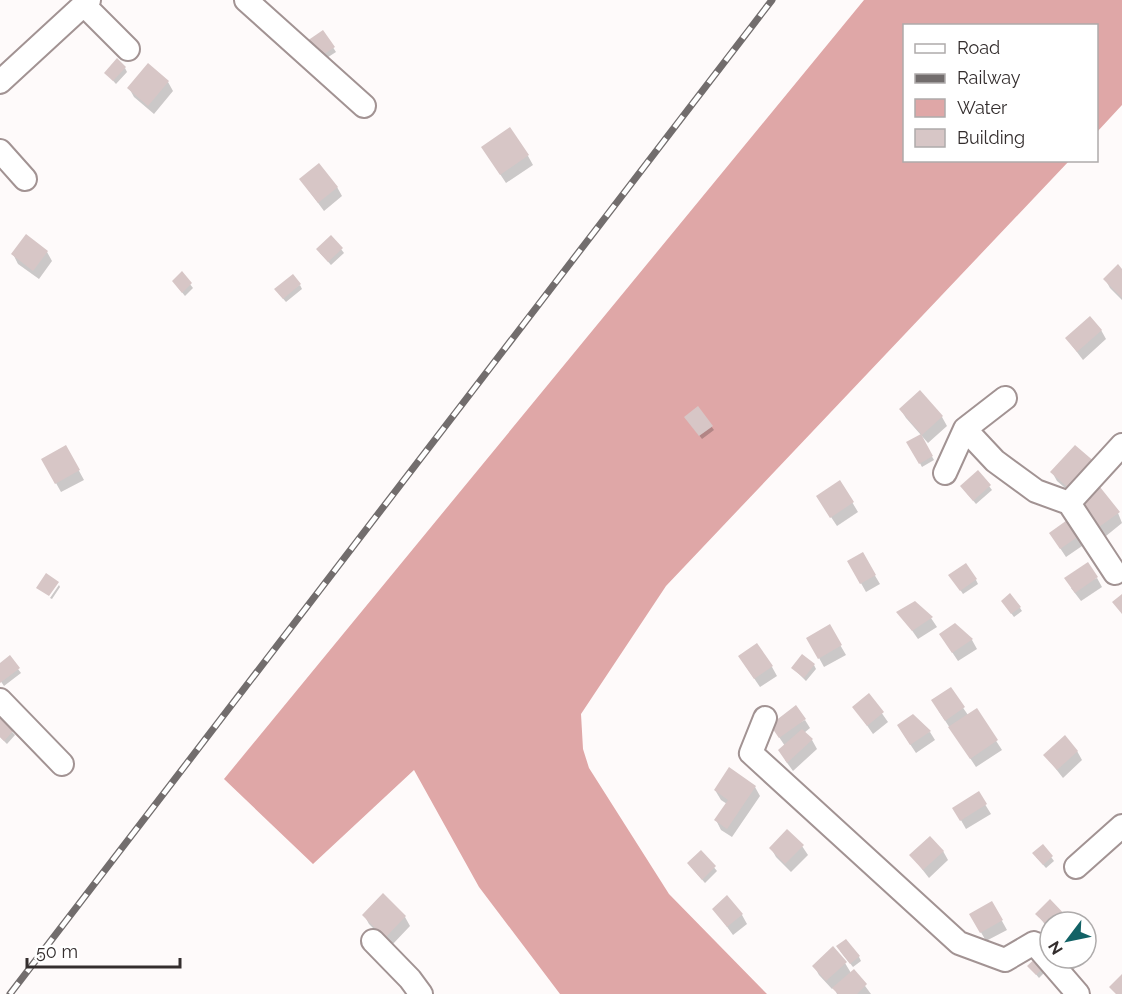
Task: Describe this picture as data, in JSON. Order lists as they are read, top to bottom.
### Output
{
  "legend": [
    "Road",
    "Railway",
    "Water",
    "Building"
  ],
  "scale_bar": "50 m",
  "north": "bottom left"
}
